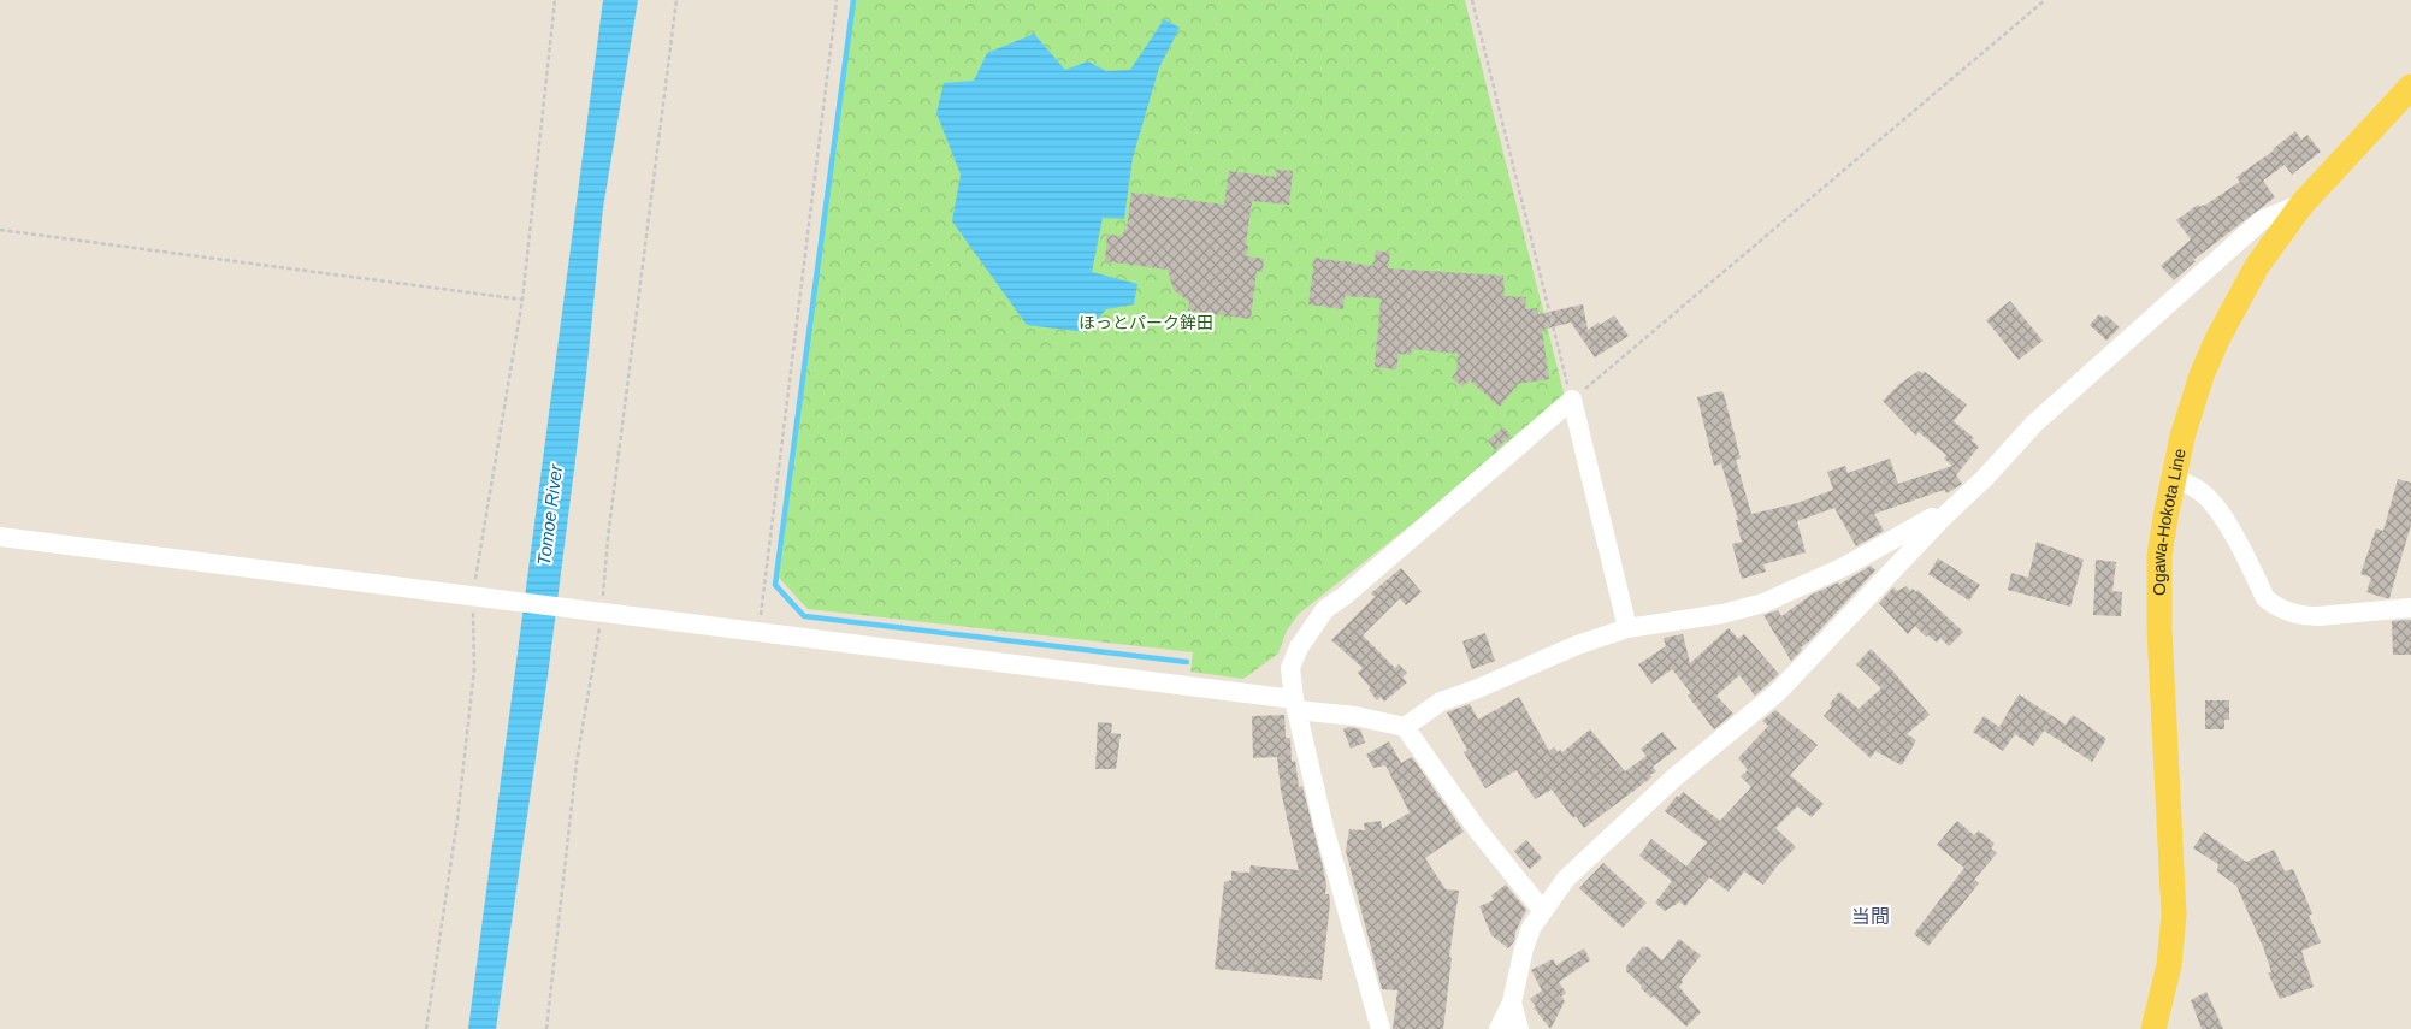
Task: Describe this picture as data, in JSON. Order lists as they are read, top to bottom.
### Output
{
  "streets": {
    "main road": ["Ogawa-Hokota Line"]
  },
  "districts": ["当間"],
  "water": ["Tomoe River"],
  "parks": ["ほっとパーク鉾田"]
}
